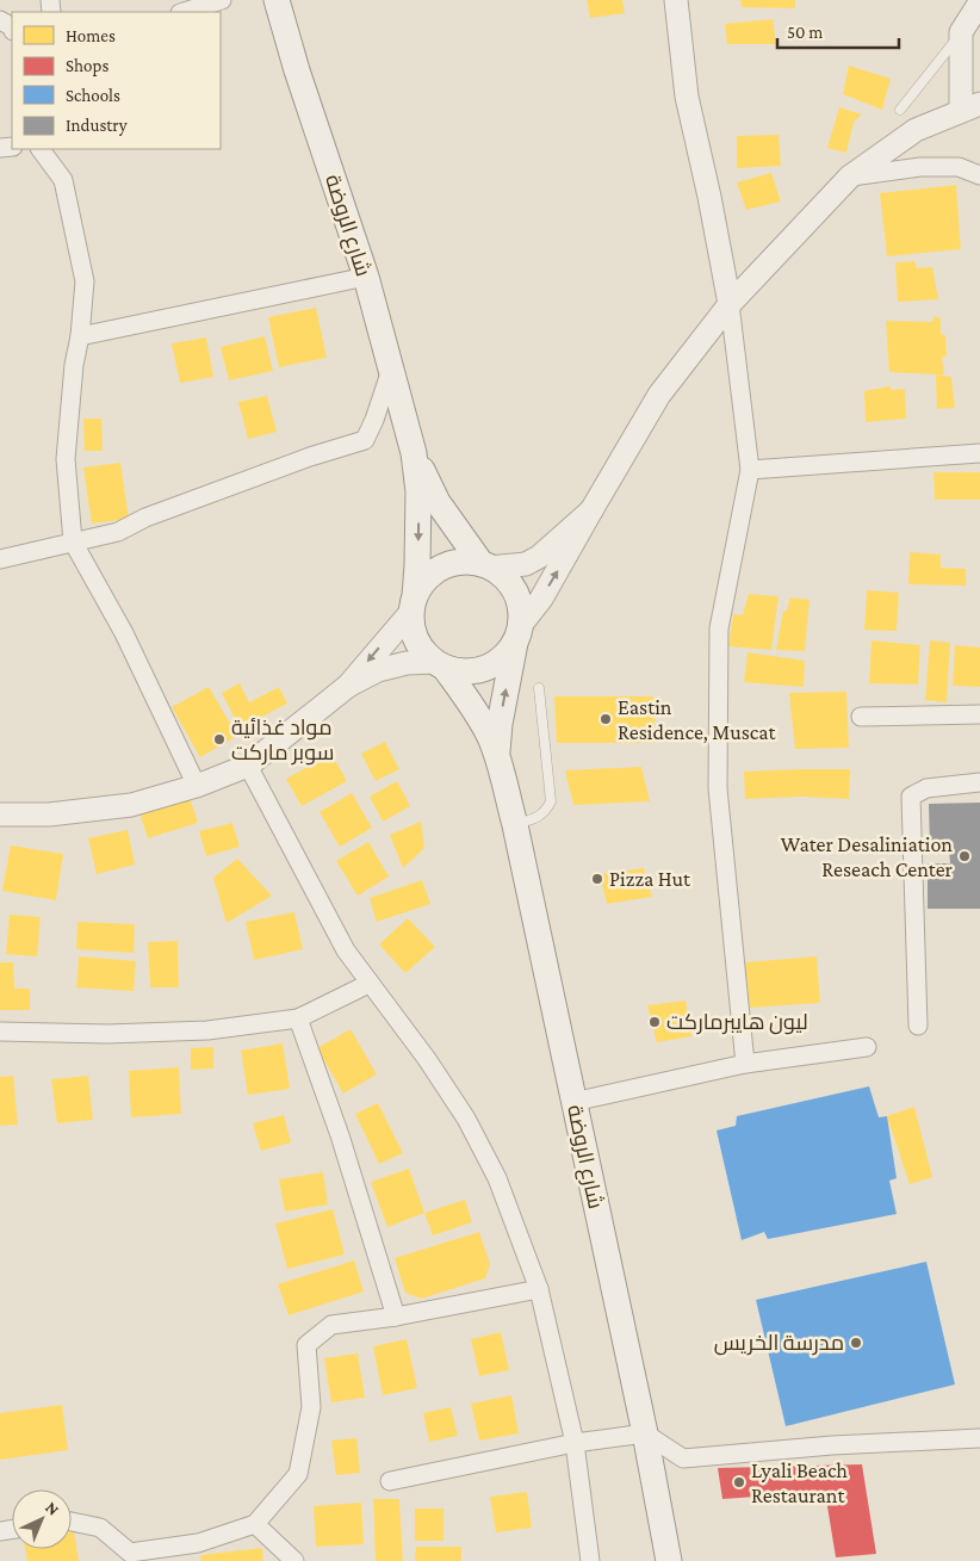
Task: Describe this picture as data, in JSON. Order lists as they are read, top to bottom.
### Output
{
  "streets": {
    "main road": ["شارع الروضة"]
  },
  "places": [
    "Eastin Residence, Muscat",
    "مواد غذائية سوبر ماركت",
    "Water Desaliniation Reseach Center",
    "Pizza Hut",
    "ليون هايبرماركت",
    "مدرسة الخريس",
    "Lyali Beach Restaurant"
  ],
  "legend": [
    "Homes",
    "Shops",
    "Schools",
    "Industry"
  ],
  "scale_bar": "50 m",
  "north": "top right"
}
